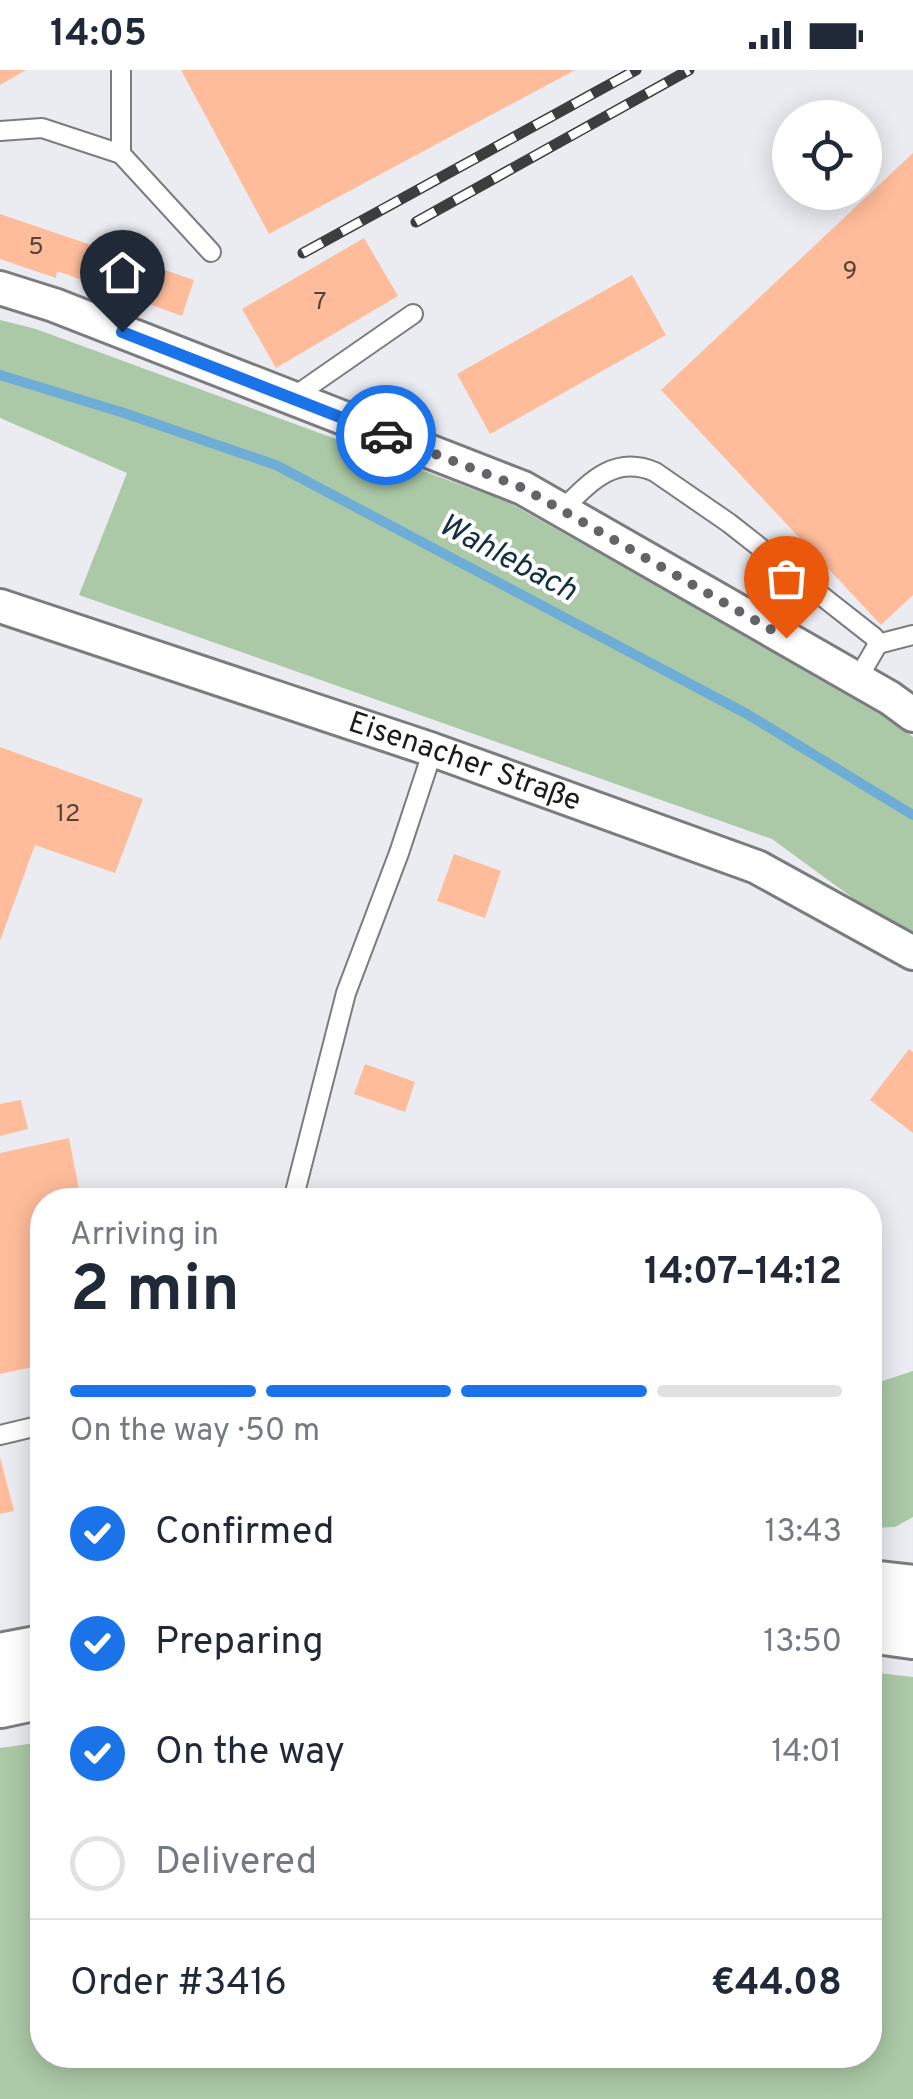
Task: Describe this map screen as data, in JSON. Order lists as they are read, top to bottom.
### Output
{
  "streets": {
    "street": ["Eisenacher Straße"]
  },
  "water": ["Wahlebach"],
  "house_numbers": [
    "5",
    "9",
    "7",
    "12"
  ],
  "page": {
    "status": "14:05",
    "heading": ["2 min", "Arriving in", "14:07–14:12"],
    "panel": ["Order #3416", "€44.08"],
    "bar": "On the way · 50 m",
    "list": [
      ["Confirmed", "13:43"],
      ["Preparing", "13:50"],
      ["On the way", "14:01"],
      "Delivered"
    ]
  }
}
